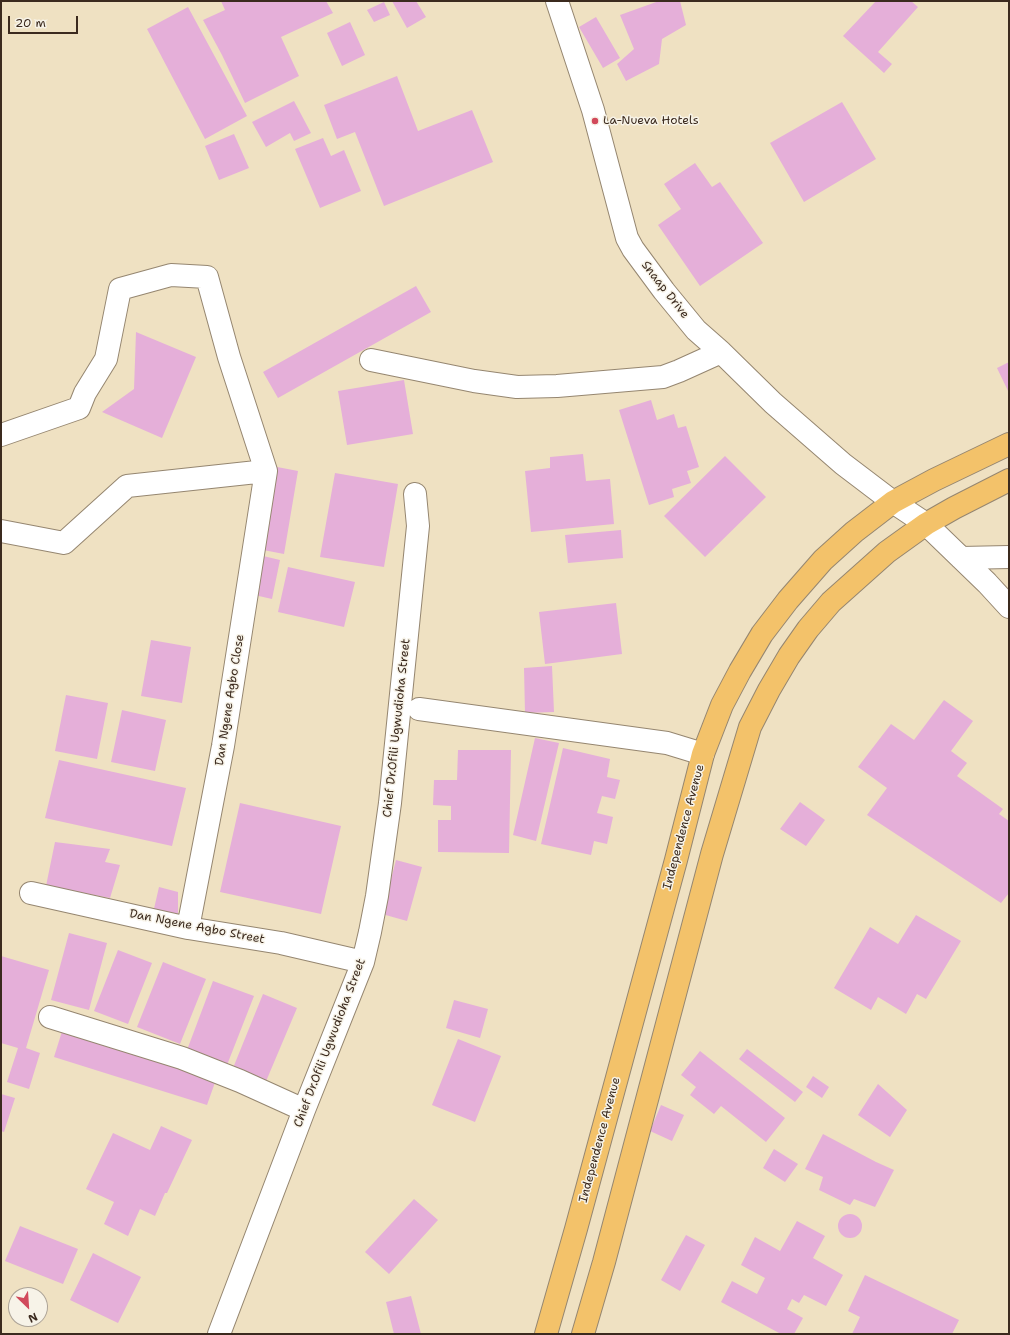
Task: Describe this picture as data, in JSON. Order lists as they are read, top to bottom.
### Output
{
  "streets": {
    "main road": ["Independence Avenue"],
    "street": [
      "Snaap Drive",
      "Dan Ngene Agbo Close",
      "Chief Dr.Ofili Ugwudioha Street",
      "Dan Ngene Agbo Street"
    ]
  },
  "crossings": [
    ["Snaap Drive", "Independence Avenue"],
    ["Dan Ngene Agbo Close", "Dan Ngene Agbo Street"],
    ["Chief Dr.Ofili Ugwudioha Street", "Dan Ngene Agbo Street"]
  ],
  "places": ["La-Nueva Hotels"],
  "scale_bar": "20 m",
  "north": "bottom right"
}
